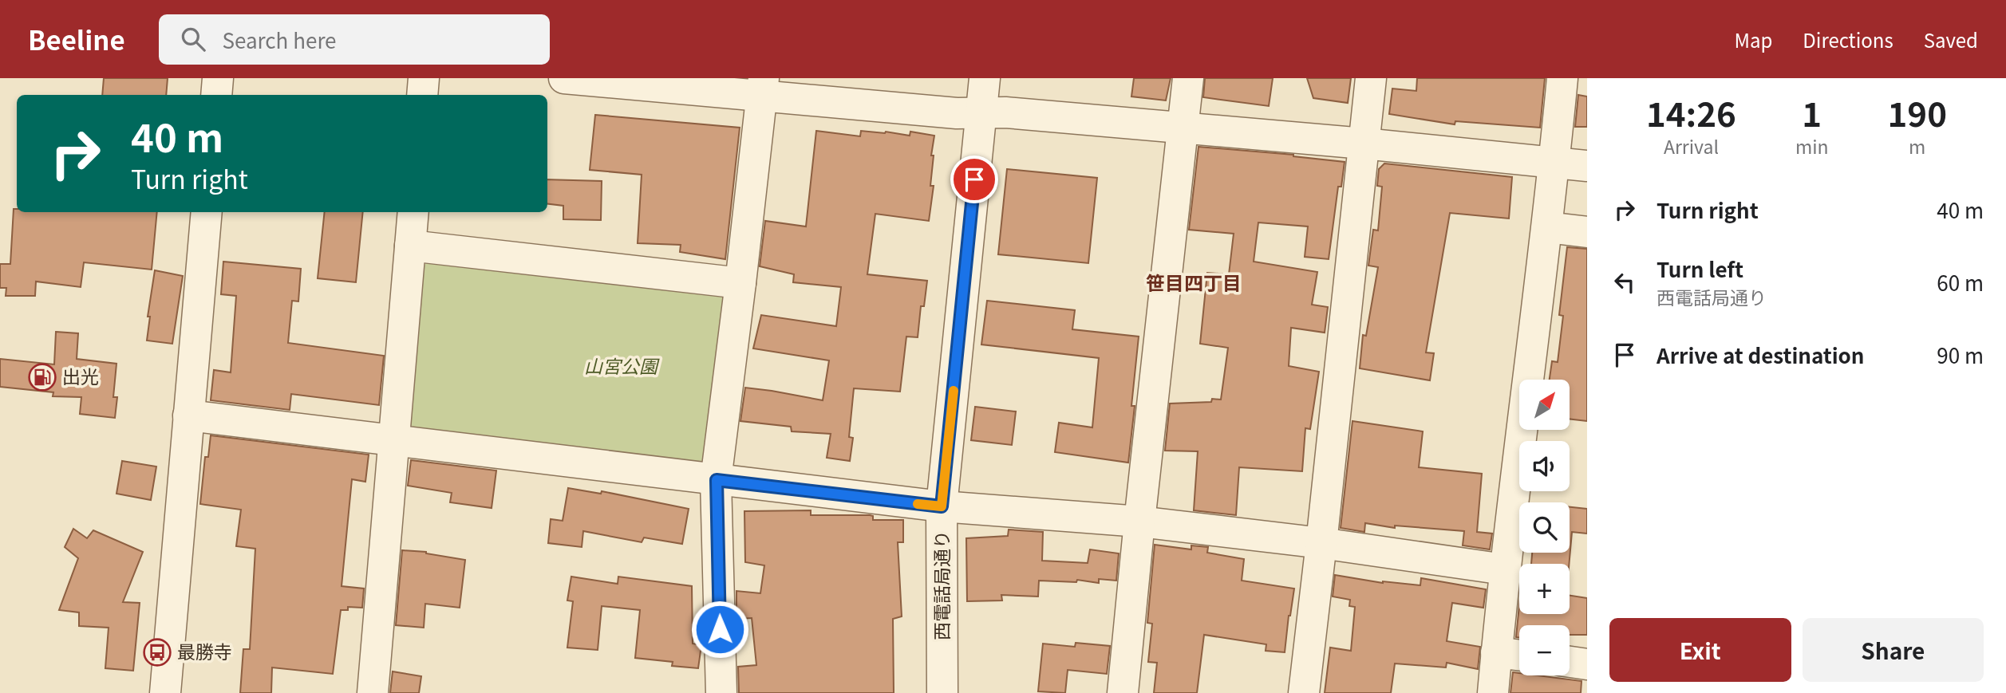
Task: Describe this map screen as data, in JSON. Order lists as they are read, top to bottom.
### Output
{
  "streets": {
    "street": ["西電話局通り"]
  },
  "districts": ["笹目四丁目"],
  "parks": ["山宮公園"],
  "places": {
    "fuel station": ["出光"],
    "bus stop": ["最勝寺"]
  },
  "north": "top right",
  "page": {
    "header": "Beeline",
    "search": "Search here",
    "nav": ["Map", "Directions", "Saved"],
    "eta": [
      "14:26",
      "Arrival",
      "1",
      "min",
      "190",
      "m"
    ],
    "turn": ["40 m", "Turn right"],
    "list": [
      {
        "name": "Turn right",
        "value": "40 m"
      },
      {
        "name": "Turn left",
        "note": "西電話局通り",
        "value": "60 m"
      },
      {
        "name": "Arrive at destination",
        "value": "90 m"
      }
    ],
    "map_buttons": ["+", "−"],
    "buttons": ["Exit", "Share"]
  }
}
